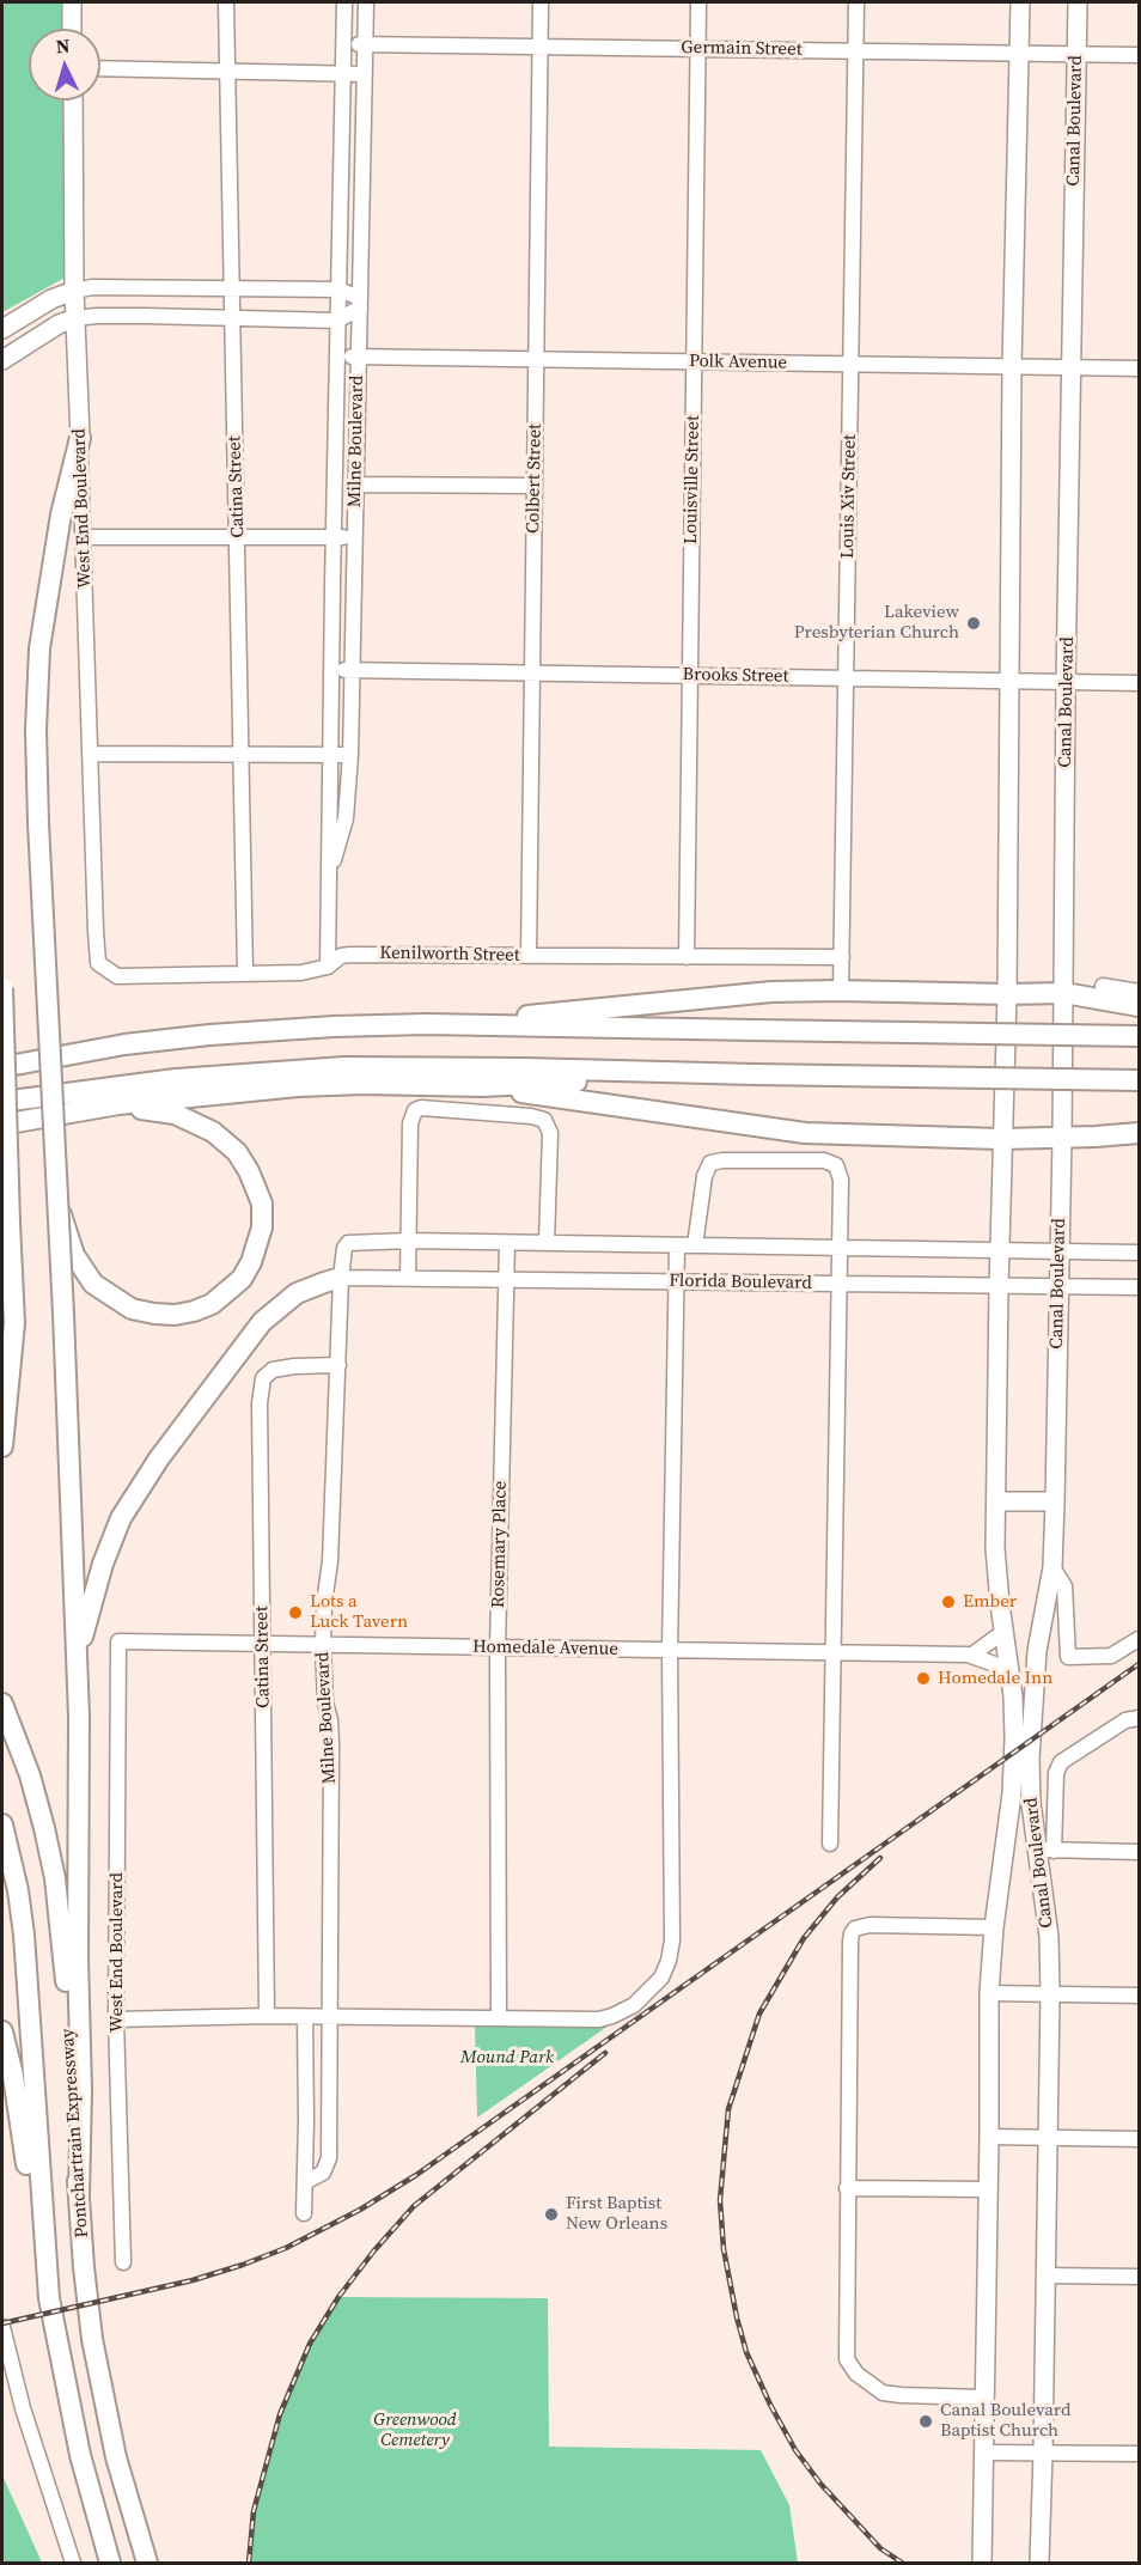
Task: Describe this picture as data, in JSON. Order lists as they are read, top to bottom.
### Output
{
  "streets": {
    "highway": ["Pontchartrain Expressway"],
    "main road": ["Canal Boulevard", "West End Boulevard"],
    "street": [
      "Germain Street",
      "Polk Avenue",
      "Milne Boulevard",
      "Colbert Street",
      "Louisville Street",
      "Catina Street",
      "Louis Xiv Street",
      "Brooks Street",
      "Kenilworth Street",
      "Florida Boulevard",
      "Rosemary Place",
      "Homedale Avenue"
    ]
  },
  "crossings": [
    ["Germain Street", "Canal Boulevard"],
    ["Germain Street", "Milne Boulevard"],
    ["Germain Street", "Colbert Street"],
    ["Germain Street", "Louisville Street"],
    ["Germain Street", "Louis Xiv Street"],
    ["Canal Boulevard", "Polk Avenue"],
    ["Canal Boulevard", "Brooks Street"],
    ["Canal Boulevard", "Florida Boulevard"],
    ["Canal Boulevard", "Homedale Avenue"],
    ["Polk Avenue", "Milne Boulevard"],
    ["Polk Avenue", "Colbert Street"],
    ["Polk Avenue", "Louisville Street"],
    ["Polk Avenue", "Louis Xiv Street"],
    ["Milne Boulevard", "Catina Street"],
    ["Milne Boulevard", "Brooks Street"],
    ["Milne Boulevard", "Kenilworth Street"],
    ["Milne Boulevard", "Florida Boulevard"],
    ["Milne Boulevard", "Homedale Avenue"],
    ["Colbert Street", "Brooks Street"],
    ["Colbert Street", "Kenilworth Street"],
    ["Louisville Street", "Brooks Street"],
    ["Louisville Street", "Kenilworth Street"],
    ["Catina Street", "Kenilworth Street"],
    ["Catina Street", "Homedale Avenue"],
    ["Louis Xiv Street", "Brooks Street"],
    ["Louis Xiv Street", "Kenilworth Street"],
    ["West End Boulevard", "Kenilworth Street"],
    ["West End Boulevard", "Homedale Avenue"],
    ["Florida Boulevard", "Rosemary Place"],
    ["Rosemary Place", "Homedale Avenue"]
  ],
  "parks": ["Mound Park", "Greenwood Cemetery"],
  "places": [
    "Lakeview Presbyterian Church",
    "Ember",
    "Lots a Luck Tavern",
    "Homedale Inn",
    "First Baptist New Orleans",
    "Canal Boulevard Baptist Church"
  ],
  "north": "top"
}
